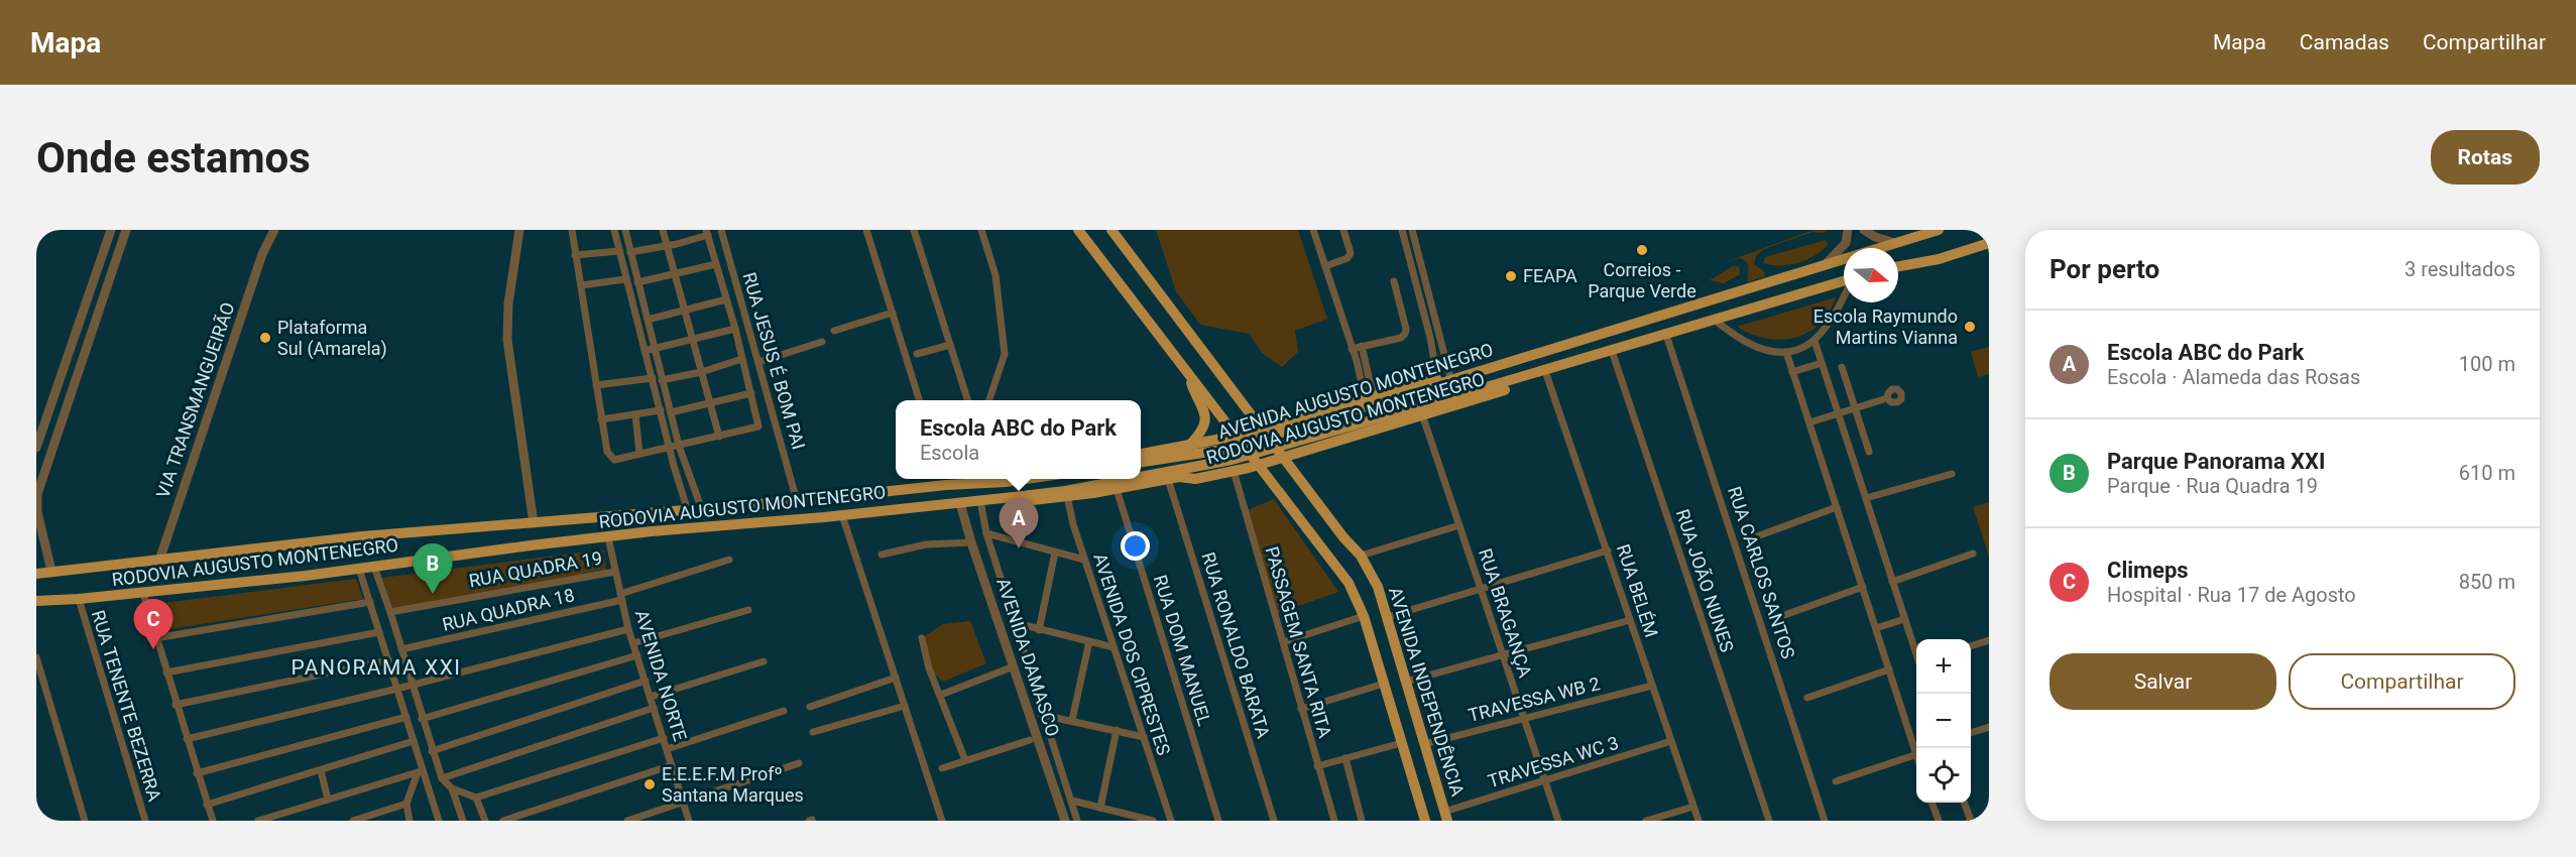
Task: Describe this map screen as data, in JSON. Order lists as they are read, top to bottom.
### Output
{
  "streets": {
    "main road": ["AVENIDA AUGUSTO MONTENEGRO", "RODOVIA AUGUSTO MONTENEGRO", "AVENIDA INDEPENDÊNCIA"],
    "street": [
      "RUA JESUS É BOM PAI",
      "VIA TRANSMANGUEIRÃO",
      "RUA QUADRA 19",
      "RUA CARLOS SANTOS",
      "RUA JOÃO NUNES",
      "RUA BELÉM",
      "RUA QUADRA 18",
      "RUA BRAGANÇA",
      "PASSAGEM SANTA RITA",
      "RUA RONALDO BARATA",
      "RUA DOM MANUEL",
      "AVENIDA DOS CIPRESTES",
      "AVENIDA DAMASCO",
      "AVENIDA NORTE",
      "TRAVESSA WB 2",
      "RUA TENENTE BEZERRA",
      "TRAVESSA WC 3"
    ]
  },
  "crossings": [
    ["RUA JESUS É BOM PAI", "RODOVIA AUGUSTO MONTENEGRO"],
    ["AVENIDA AUGUSTO MONTENEGRO", "RODOVIA AUGUSTO MONTENEGRO"],
    ["AVENIDA AUGUSTO MONTENEGRO", "RUA BELÉM"],
    ["VIA TRANSMANGUEIRÃO", "RODOVIA AUGUSTO MONTENEGRO"],
    ["RODOVIA AUGUSTO MONTENEGRO", "RUA CARLOS SANTOS"],
    ["RODOVIA AUGUSTO MONTENEGRO", "RUA JOÃO NUNES"],
    ["RODOVIA AUGUSTO MONTENEGRO", "RUA BELÉM"],
    ["RODOVIA AUGUSTO MONTENEGRO", "RUA BRAGANÇA"],
    ["RODOVIA AUGUSTO MONTENEGRO", "PASSAGEM SANTA RITA"],
    ["RODOVIA AUGUSTO MONTENEGRO", "RUA RONALDO BARATA"],
    ["RODOVIA AUGUSTO MONTENEGRO", "RUA DOM MANUEL"],
    ["RODOVIA AUGUSTO MONTENEGRO", "AVENIDA DOS CIPRESTES"],
    ["RODOVIA AUGUSTO MONTENEGRO", "AVENIDA DAMASCO"],
    ["RODOVIA AUGUSTO MONTENEGRO", "AVENIDA NORTE"],
    ["RODOVIA AUGUSTO MONTENEGRO", "AVENIDA INDEPENDÊNCIA"],
    ["RODOVIA AUGUSTO MONTENEGRO", "RUA TENENTE BEZERRA"],
    ["RUA QUADRA 19", "AVENIDA NORTE"],
    ["RUA BELÉM", "TRAVESSA WB 2"],
    ["RUA BELÉM", "TRAVESSA WC 3"],
    ["RUA QUADRA 18", "AVENIDA NORTE"],
    ["RUA BRAGANÇA", "TRAVESSA WB 2"],
    ["RUA BRAGANÇA", "TRAVESSA WC 3"],
    ["AVENIDA INDEPENDÊNCIA", "TRAVESSA WB 2"],
    ["AVENIDA INDEPENDÊNCIA", "TRAVESSA WC 3"]
  ],
  "districts": ["PANORAMA XXI"],
  "places": [
    "Correios - Parque Verde",
    "FEAPA",
    "Escola Raymundo Martins Vianna",
    "Plataforma Sul (Amarela)",
    "E.E.E.F.M Profº Santana Marques"
  ],
  "north": "right",
  "page": {
    "header": "Mapa",
    "nav": ["Mapa", "Camadas", "Compartilhar"],
    "buttons": [
      "Rotas",
      ["Salvar", "Compartilhar"]
    ],
    "title": "Onde estamos",
    "heading": ["Por perto", "3 resultados"],
    "list": [
      {
        "mark": "A",
        "name": "Escola ABC do Park",
        "note": "Escola · Alameda das Rosas",
        "value": "100 m"
      },
      {
        "mark": "B",
        "name": "Parque Panorama XXI",
        "note": "Parque · Rua Quadra 19",
        "value": "610 m"
      },
      {
        "mark": "C",
        "name": "Climeps",
        "note": "Hospital · Rua 17 de Agosto",
        "value": "850 m"
      }
    ],
    "popup": ["Escola ABC do Park", "Escola"],
    "pins": ["A", "B", "C"],
    "map_buttons": ["+", "−"]
  }
}
